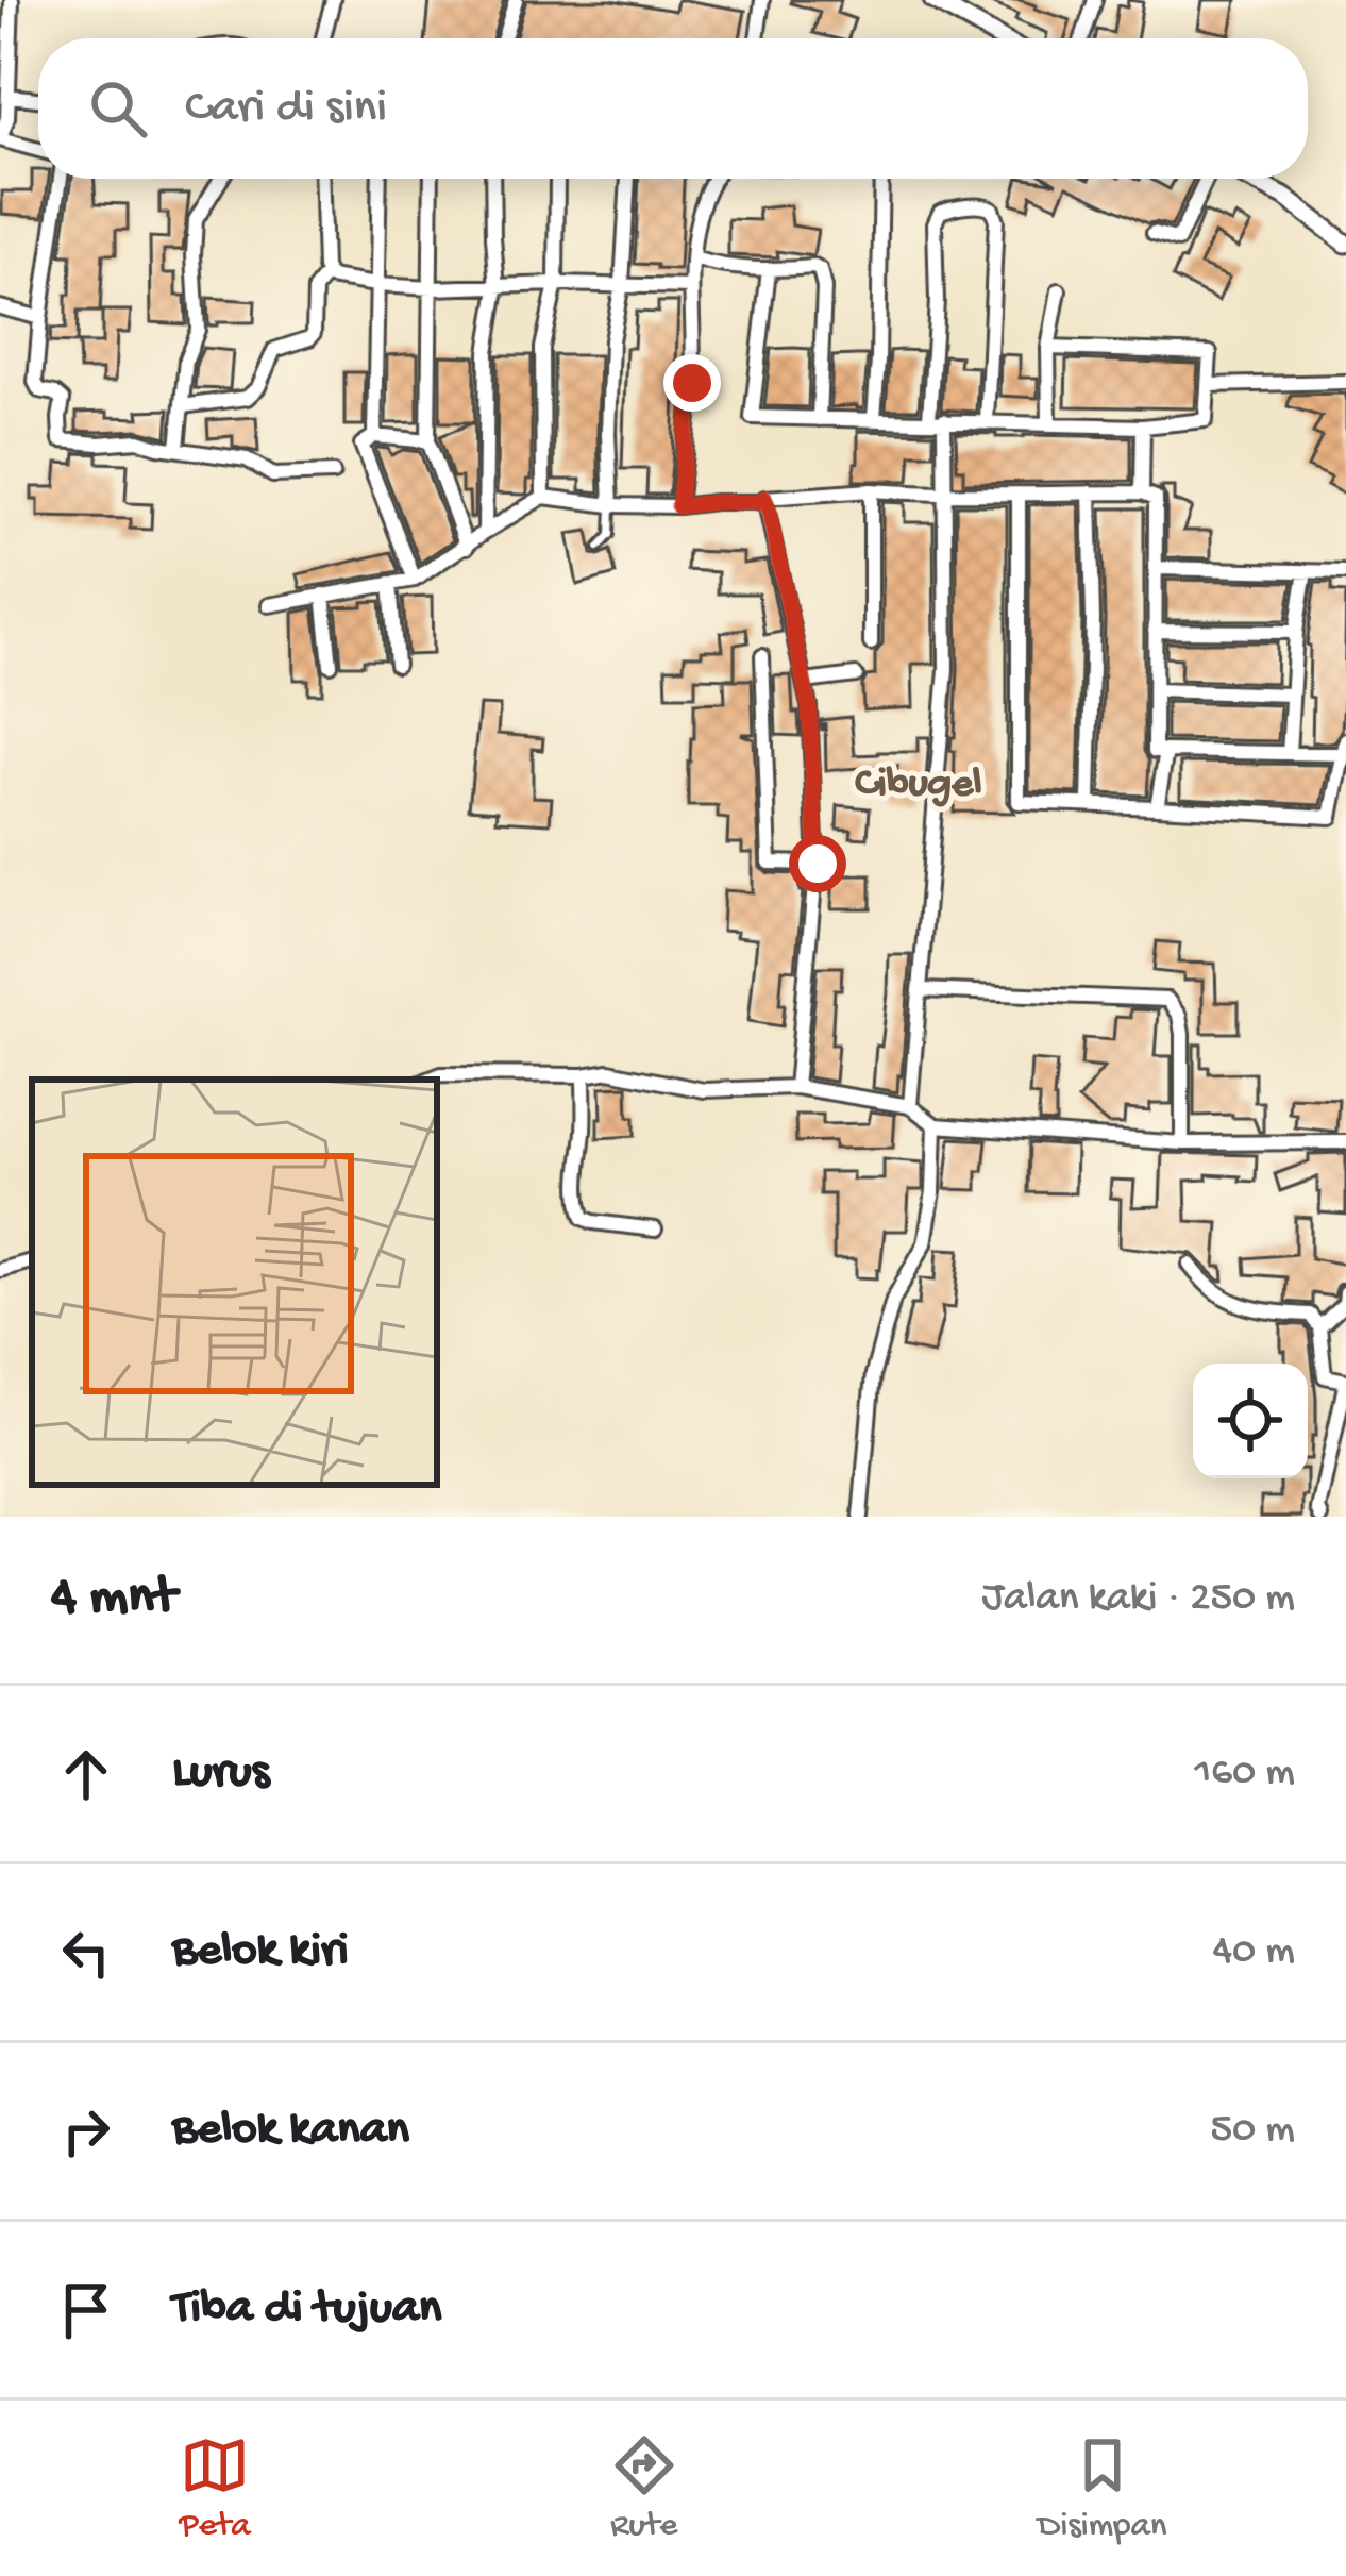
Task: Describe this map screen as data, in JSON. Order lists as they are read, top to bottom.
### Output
{
  "districts": ["Cibugel"],
  "page": {
    "search": "Cari di sini",
    "heading": ["4 mnt", "Jalan kaki · 250 m"],
    "list": [
      ["Lurus", "160 m"],
      ["Belok kiri", "40 m"],
      ["Belok kanan", "50 m"],
      "Tiba di tujuan"
    ],
    "nav": ["Peta", "Rute", "Disimpan"]
  }
}
